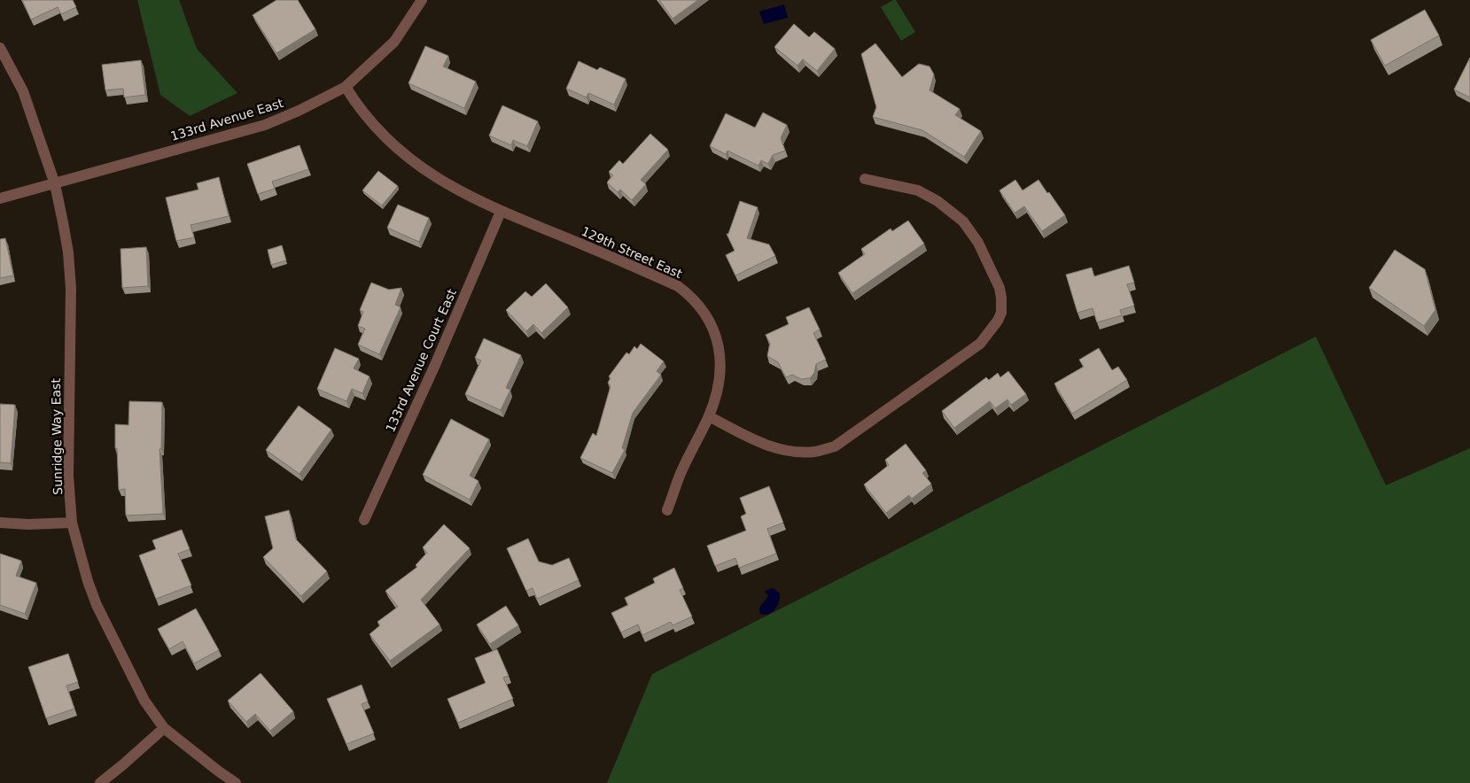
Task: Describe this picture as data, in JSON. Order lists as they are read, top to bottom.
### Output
{
  "streets": {
    "street": [
      "133rd Avenue East",
      "129th Street East",
      "133rd Avenue Court East",
      "Sunridge Way East"
    ]
  },
  "crossings": [
    ["133rd Avenue East", "129th Street East"],
    ["133rd Avenue East", "Sunridge Way East"],
    ["129th Street East", "133rd Avenue Court East"]
  ]
}
